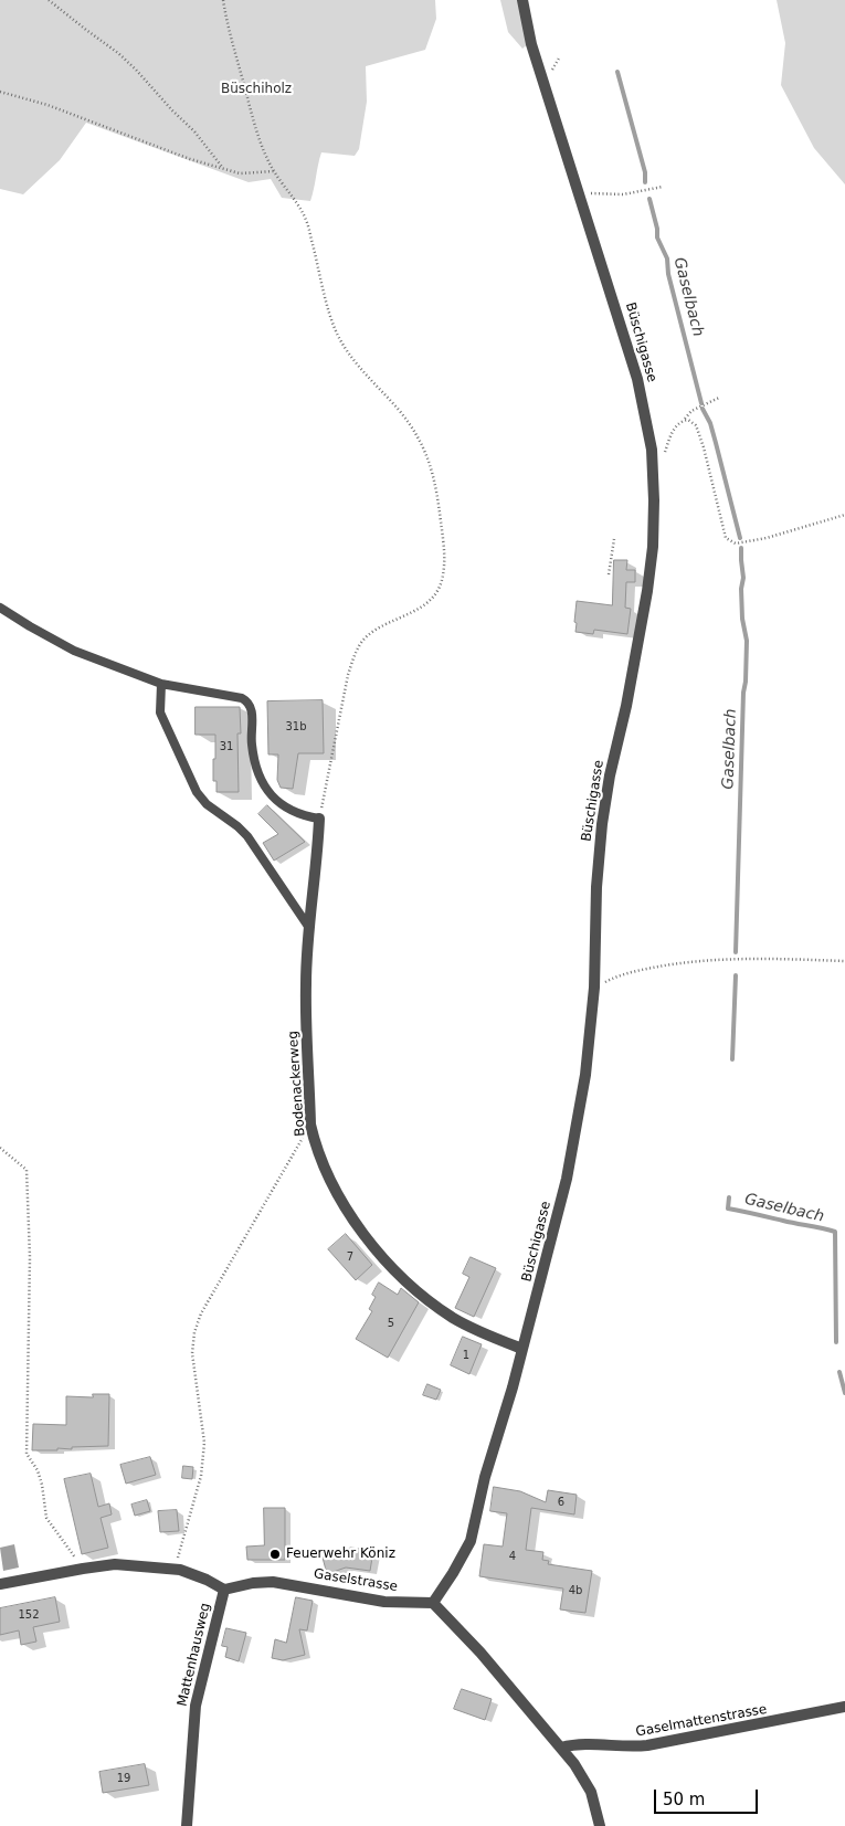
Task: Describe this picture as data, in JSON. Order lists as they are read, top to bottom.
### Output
{
  "streets": {
    "street": [
      "Büschigasse",
      "Bodenackerweg",
      "Gaselstrasse",
      "Mattenhausweg",
      "Gaselmattenstrasse"
    ]
  },
  "crossings": [
    ["Büschigasse", "Bodenackerweg"],
    ["Büschigasse", "Gaselstrasse"],
    ["Gaselstrasse", "Mattenhausweg"]
  ],
  "water": ["Gaselbach"],
  "parks": ["Büschiholz"],
  "places": ["Feuerwehr Köniz"],
  "house_numbers": [
    "31b",
    "31",
    "7",
    "5",
    "1",
    "6",
    "4",
    "4b",
    "152",
    "19"
  ],
  "scale_bar": "50 m"
}
